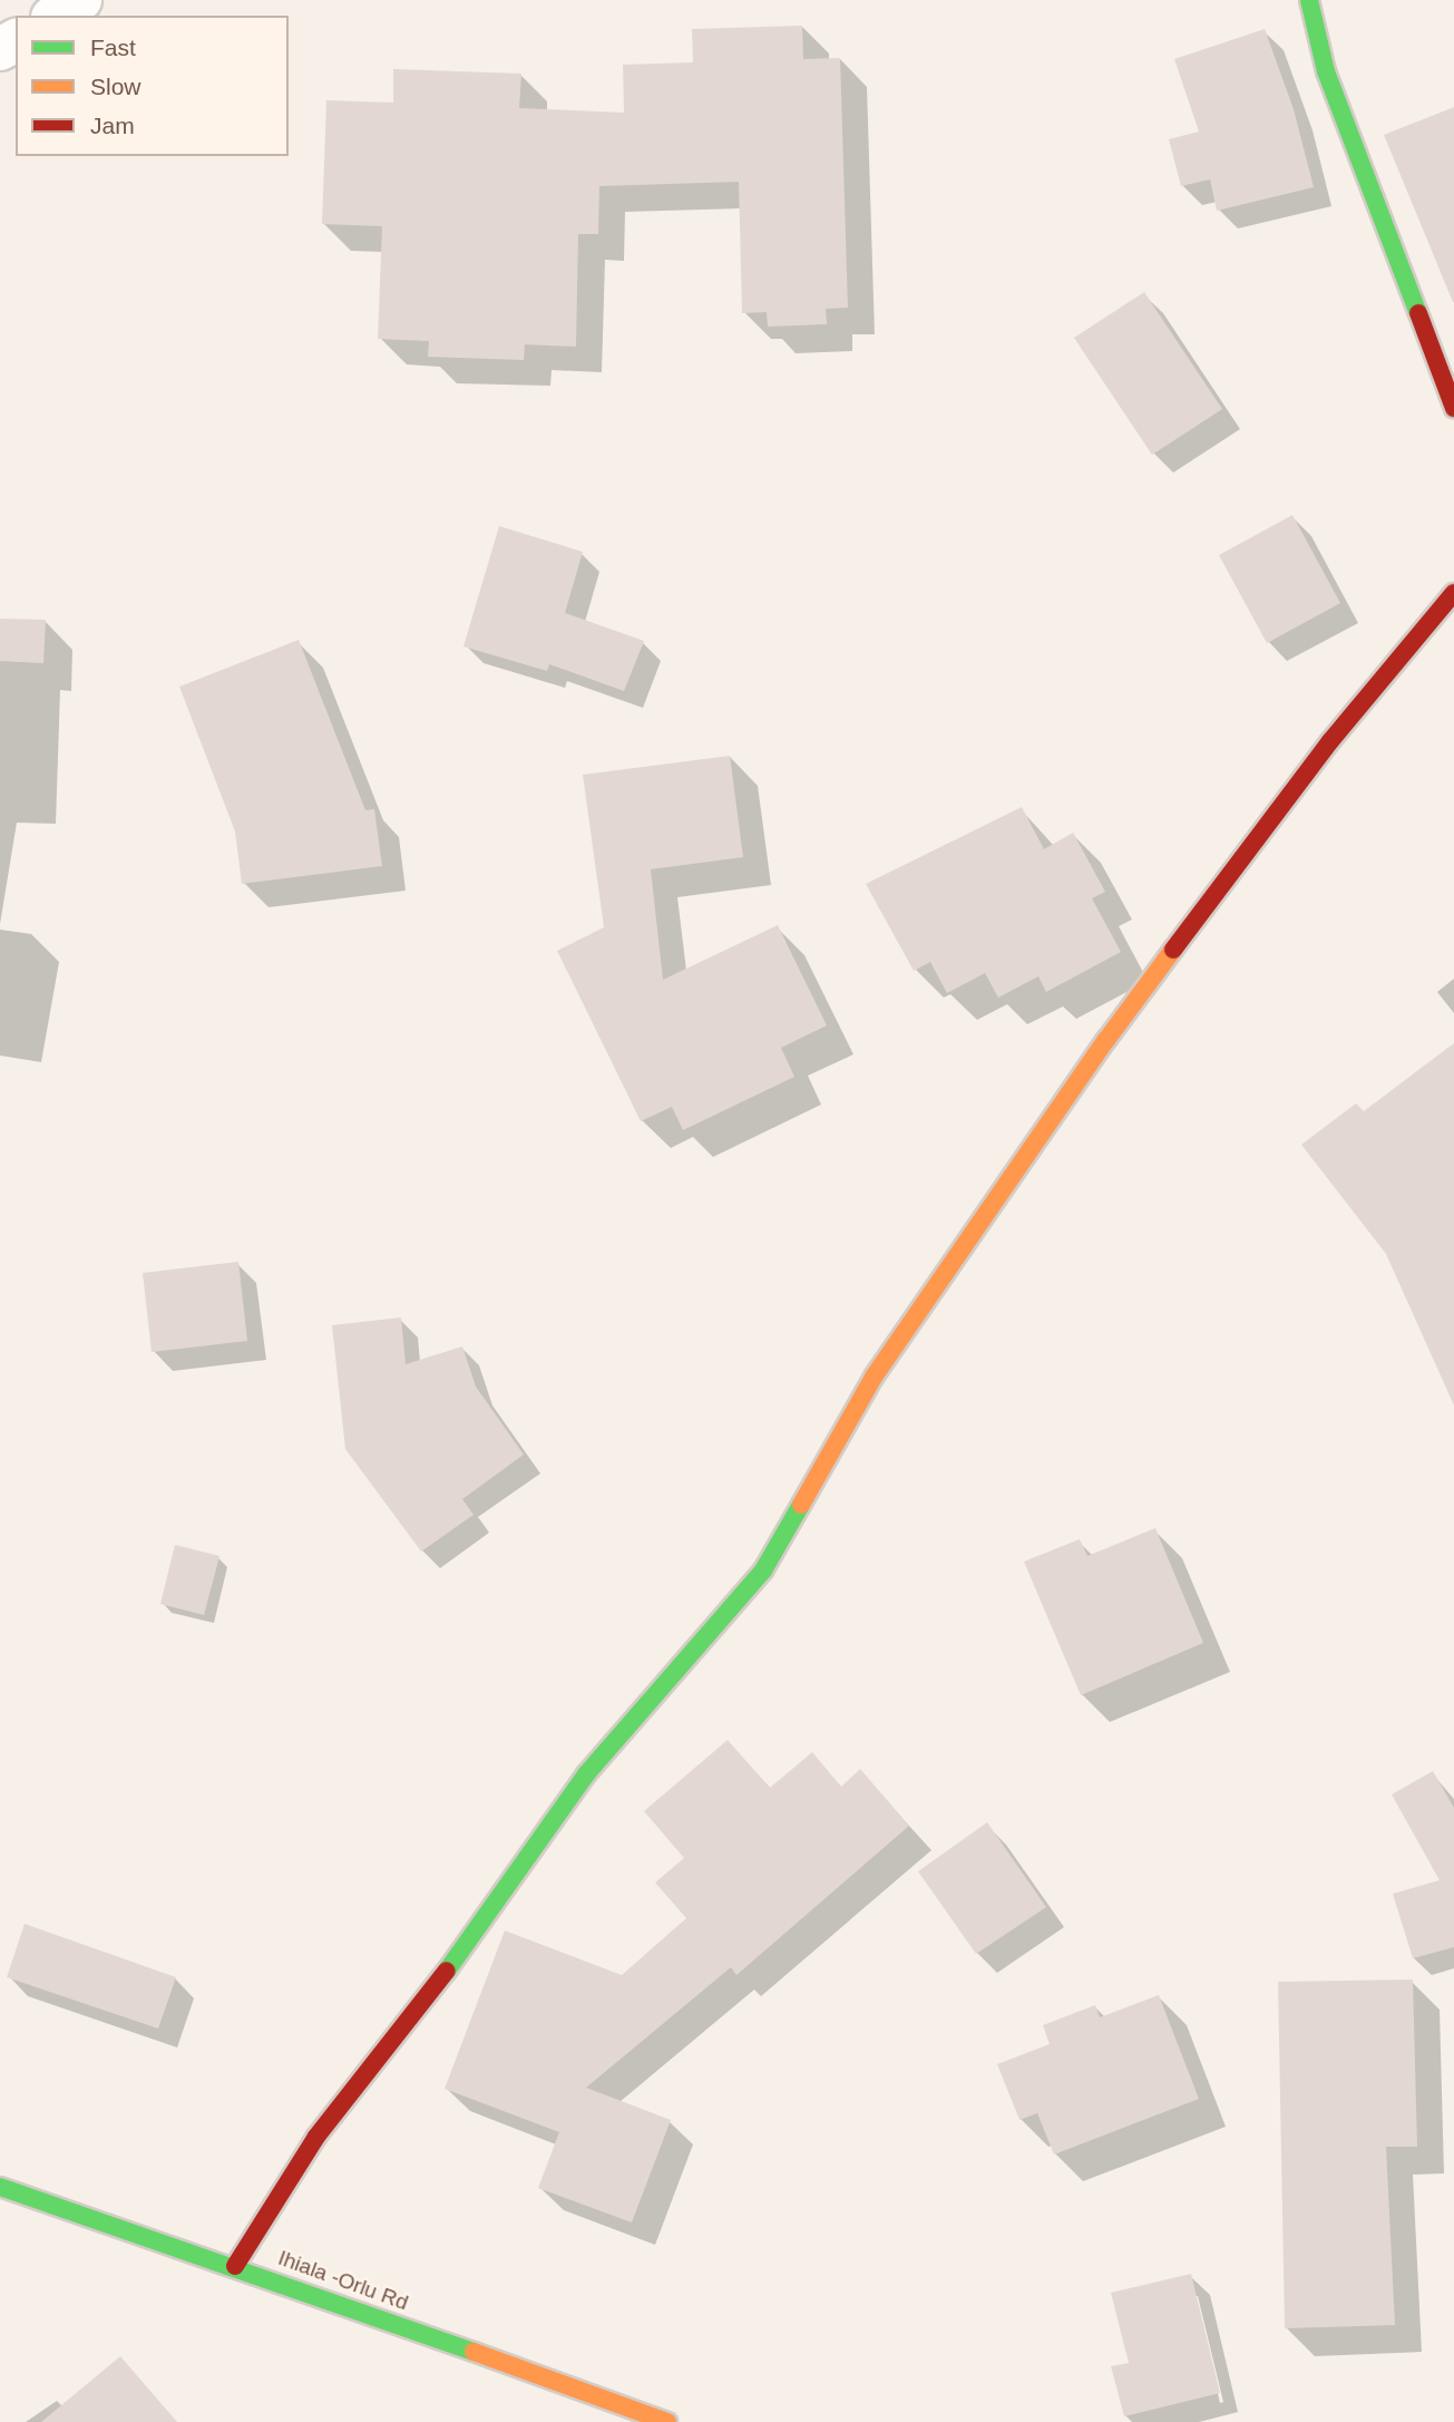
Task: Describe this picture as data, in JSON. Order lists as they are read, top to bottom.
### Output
{
  "streets": {
    "street": ["Ihiala -Orlu Rd"]
  },
  "legend": ["Fast", "Slow", "Jam"]
}
